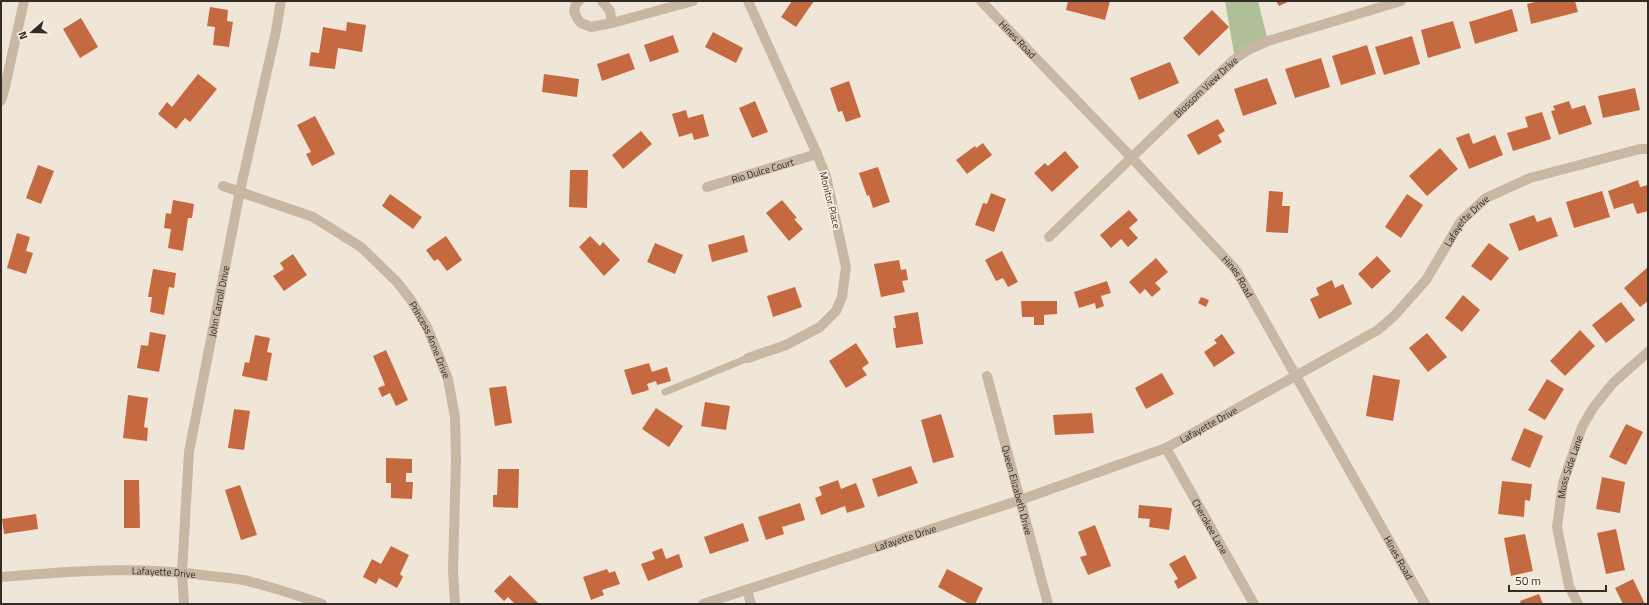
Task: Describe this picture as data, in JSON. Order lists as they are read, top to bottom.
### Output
{
  "streets": {
    "street": [
      "Hines Road",
      "Blossom View Drive",
      "Rio Dulce Court",
      "Monitor Place",
      "Lafayette Drive",
      "John Carroll Drive",
      "Princess Anne Drive",
      "Moss Side Lane",
      "Queen Elizabeth Drive",
      "Cherokee Lane"
    ]
  },
  "crossings": [
    ["Hines Road", "Blossom View Drive"],
    ["Hines Road", "Lafayette Drive"],
    ["Rio Dulce Court", "Monitor Place"],
    ["Lafayette Drive", "John Carroll Drive"],
    ["Lafayette Drive", "Queen Elizabeth Drive"],
    ["Lafayette Drive", "Cherokee Lane"],
    ["John Carroll Drive", "Princess Anne Drive"]
  ],
  "scale_bar": "50 m",
  "north": "left"
}
